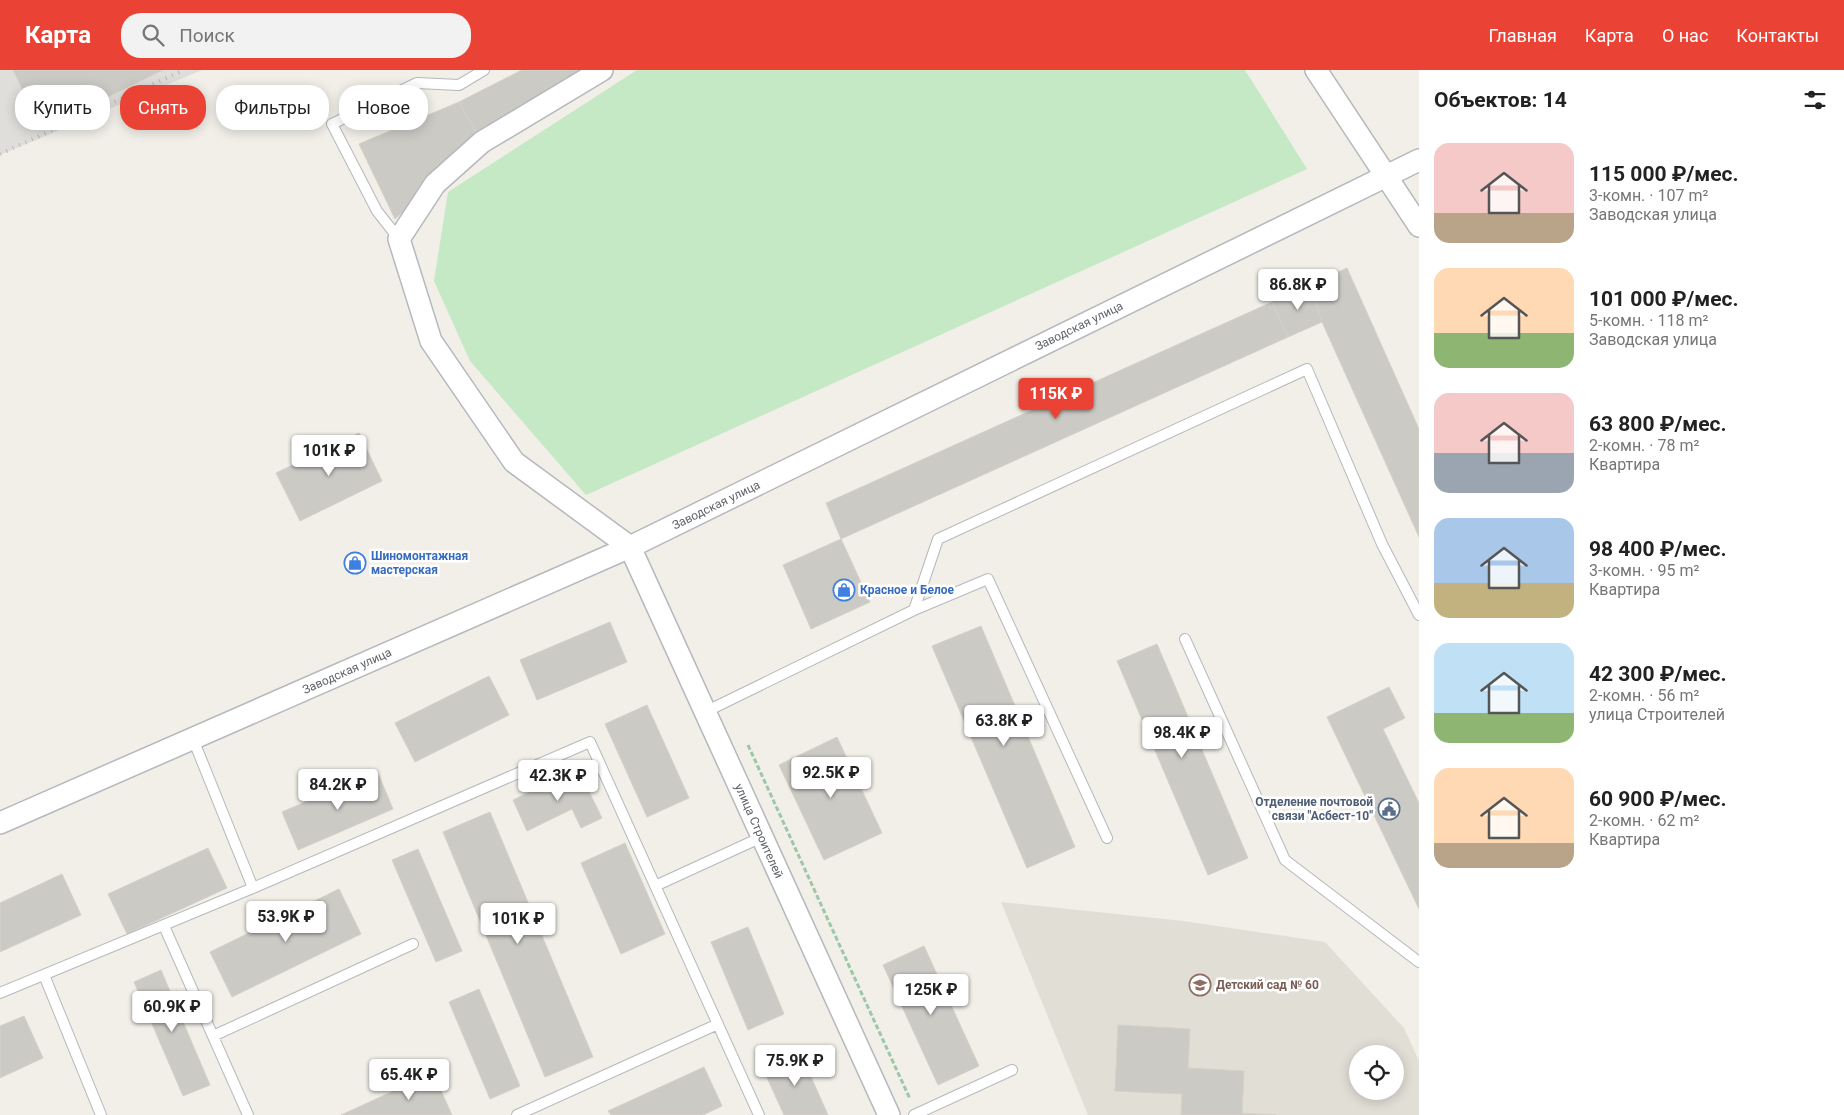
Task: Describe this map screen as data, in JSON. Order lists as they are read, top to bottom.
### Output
{
  "streets": {
    "street": ["Заводская улица", "улица Строителей"]
  },
  "crossings": [
    ["Заводская улица", "улица Строителей"]
  ],
  "places": {
    "shop": ["Шиномонтажная мастерская", "Красное и Белое"],
    "public building": ["Отделение почтовой связи \"Асбест-10\""],
    "school or university": ["Детский сад № 60"]
  },
  "page": {
    "header": "Карта",
    "search": "Поиск",
    "nav": [
      "Главная",
      "Карта",
      "О нас",
      "Контакты"
    ],
    "heading": "Объектов: 14",
    "chip": [
      "Купить",
      "Снять",
      "Фильтры",
      "Новое"
    ],
    "list": [
      {
        "name": "115 000 ₽/мес.",
        "note": "3-комн. · 107 m² · Заводская улица"
      },
      {
        "name": "101 000 ₽/мес.",
        "note": "5-комн. · 118 m² · Заводская улица"
      },
      {
        "name": "63 800 ₽/мес.",
        "note": "2-комн. · 78 m² · Квартира"
      },
      {
        "name": "98 400 ₽/мес.",
        "note": "3-комн. · 95 m² · Квартира"
      },
      {
        "name": "42 300 ₽/мес.",
        "note": "2-комн. · 56 m² · улица Строителей"
      },
      {
        "name": "60 900 ₽/мес.",
        "note": "2-комн. · 62 m² · Квартира"
      }
    ],
    "price": [
      "86.8K ₽",
      "115K ₽",
      "101K ₽",
      "63.8K ₽",
      "98.4K ₽",
      "92.5K ₽",
      "42.3K ₽",
      "84.2K ₽",
      "53.9K ₽",
      "101K ₽",
      "125K ₽",
      "60.9K ₽",
      "75.9K ₽",
      "65.4K ₽"
    ]
  }
}
